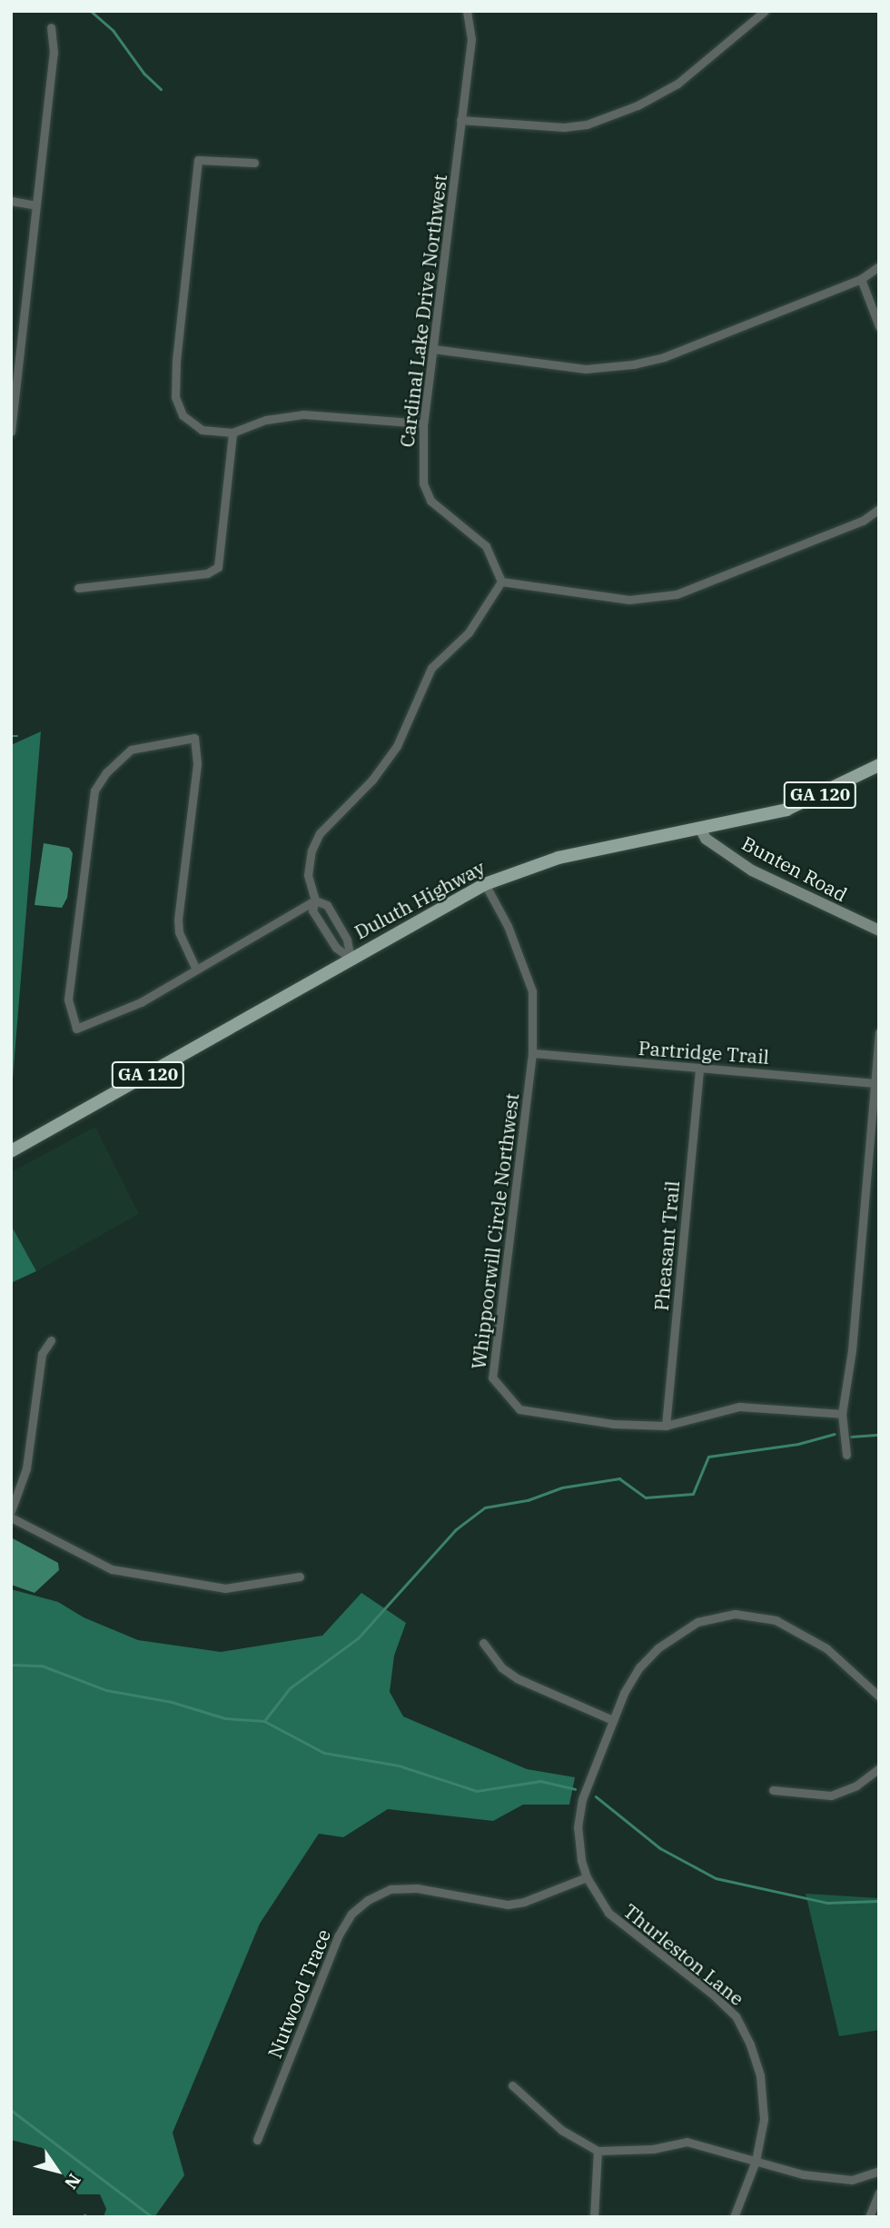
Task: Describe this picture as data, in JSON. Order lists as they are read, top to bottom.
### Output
{
  "streets": {
    "main road": ["GA 120", "Duluth Highway"],
    "street": [
      "Cardinal Lake Drive Northwest",
      "Bunten Road",
      "Partridge Trail",
      "Whippoorwill Circle Northwest",
      "Pheasant Trail",
      "Thurleston Lane",
      "Nutwood Trace"
    ]
  },
  "crossings": [
    ["Bunten Road", "Duluth Highway"],
    ["Duluth Highway", "Whippoorwill Circle Northwest"],
    ["Partridge Trail", "Whippoorwill Circle Northwest"],
    ["Partridge Trail", "Pheasant Trail"],
    ["Whippoorwill Circle Northwest", "Pheasant Trail"],
    ["Thurleston Lane", "Nutwood Trace"]
  ],
  "north": "bottom right"
}
